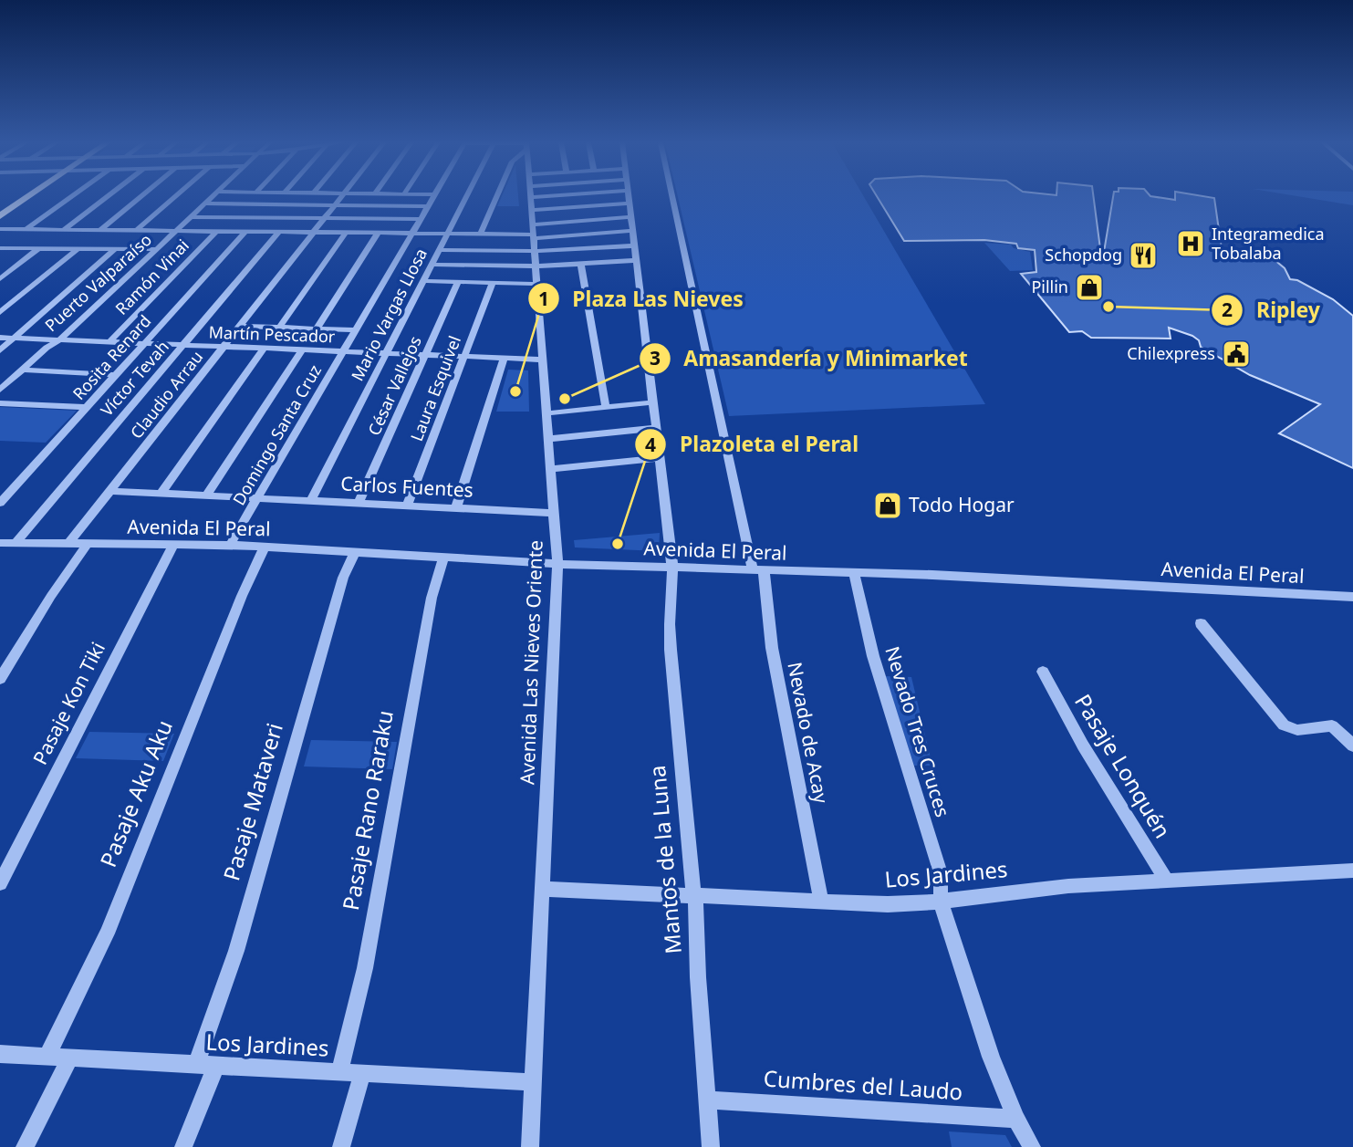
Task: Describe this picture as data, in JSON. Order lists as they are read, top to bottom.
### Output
{
  "streets": {
    "street": [
      "Ramón Vinai",
      "Puerto Valparaíso",
      "Mario Vargas Llosa",
      "Martín Pescador",
      "Rosita Renard",
      "Víctor Tevah",
      "César Vallejos",
      "Laura Esquivel",
      "Claudio Arrau",
      "Domingo Santa Cruz",
      "Carlos Fuentes",
      "Avenida El Peral",
      "Avenida Las Nieves Oriente",
      "Pasaje Kon Tiki",
      "Nevado Tres Cruces",
      "Nevado de Acay",
      "Pasaje Lonquén",
      "Pasaje Aku Aku",
      "Pasaje Mataveri",
      "Pasaje Rano Raraku",
      "Mantos de la Luna",
      "Los Jardines",
      "Cumbres del Laudo"
    ]
  },
  "crossings": [
    ["Ramón Vinai", "Martín Pescador"],
    ["Puerto Valparaíso", "Martín Pescador"],
    ["Mario Vargas Llosa", "Martín Pescador"],
    ["Mario Vargas Llosa", "Carlos Fuentes"],
    ["Martín Pescador", "Rosita Renard"],
    ["Martín Pescador", "Víctor Tevah"],
    ["Martín Pescador", "César Vallejos"],
    ["Martín Pescador", "Laura Esquivel"],
    ["Martín Pescador", "Claudio Arrau"],
    ["Martín Pescador", "Domingo Santa Cruz"],
    ["Martín Pescador", "Avenida Las Nieves Oriente"],
    ["Víctor Tevah", "Avenida El Peral"],
    ["César Vallejos", "Carlos Fuentes"],
    ["Laura Esquivel", "Carlos Fuentes"],
    ["Claudio Arrau", "Carlos Fuentes"],
    ["Claudio Arrau", "Avenida El Peral"],
    ["Domingo Santa Cruz", "Carlos Fuentes"],
    ["Domingo Santa Cruz", "Avenida El Peral"],
    ["Carlos Fuentes", "Avenida Las Nieves Oriente"],
    ["Avenida El Peral", "Avenida Las Nieves Oriente"],
    ["Avenida El Peral", "Pasaje Kon Tiki"],
    ["Avenida El Peral", "Nevado Tres Cruces"],
    ["Avenida El Peral", "Nevado de Acay"],
    ["Avenida El Peral", "Pasaje Aku Aku"],
    ["Avenida El Peral", "Pasaje Mataveri"],
    ["Avenida El Peral", "Pasaje Rano Raraku"],
    ["Avenida El Peral", "Mantos de la Luna"],
    ["Avenida Las Nieves Oriente", "Los Jardines"],
    ["Nevado Tres Cruces", "Los Jardines"],
    ["Nevado Tres Cruces", "Cumbres del Laudo"],
    ["Nevado de Acay", "Los Jardines"],
    ["Pasaje Lonquén", "Los Jardines"],
    ["Pasaje Aku Aku", "Los Jardines"],
    ["Pasaje Mataveri", "Los Jardines"],
    ["Pasaje Rano Raraku", "Los Jardines"],
    ["Mantos de la Luna", "Los Jardines"],
    ["Mantos de la Luna", "Cumbres del Laudo"]
  ],
  "places": {
    "hospital": ["Integramedica Tobalaba"],
    "restaurant": ["Schopdog"],
    "shop": ["Pillin", "Todo Hogar"],
    "other": [
      "Ripley",
      "Plaza Las Nieves",
      "Amasandería y Minimarket",
      "Plazoleta el Peral"
    ],
    "public building": ["Chilexpress"]
  }
}
